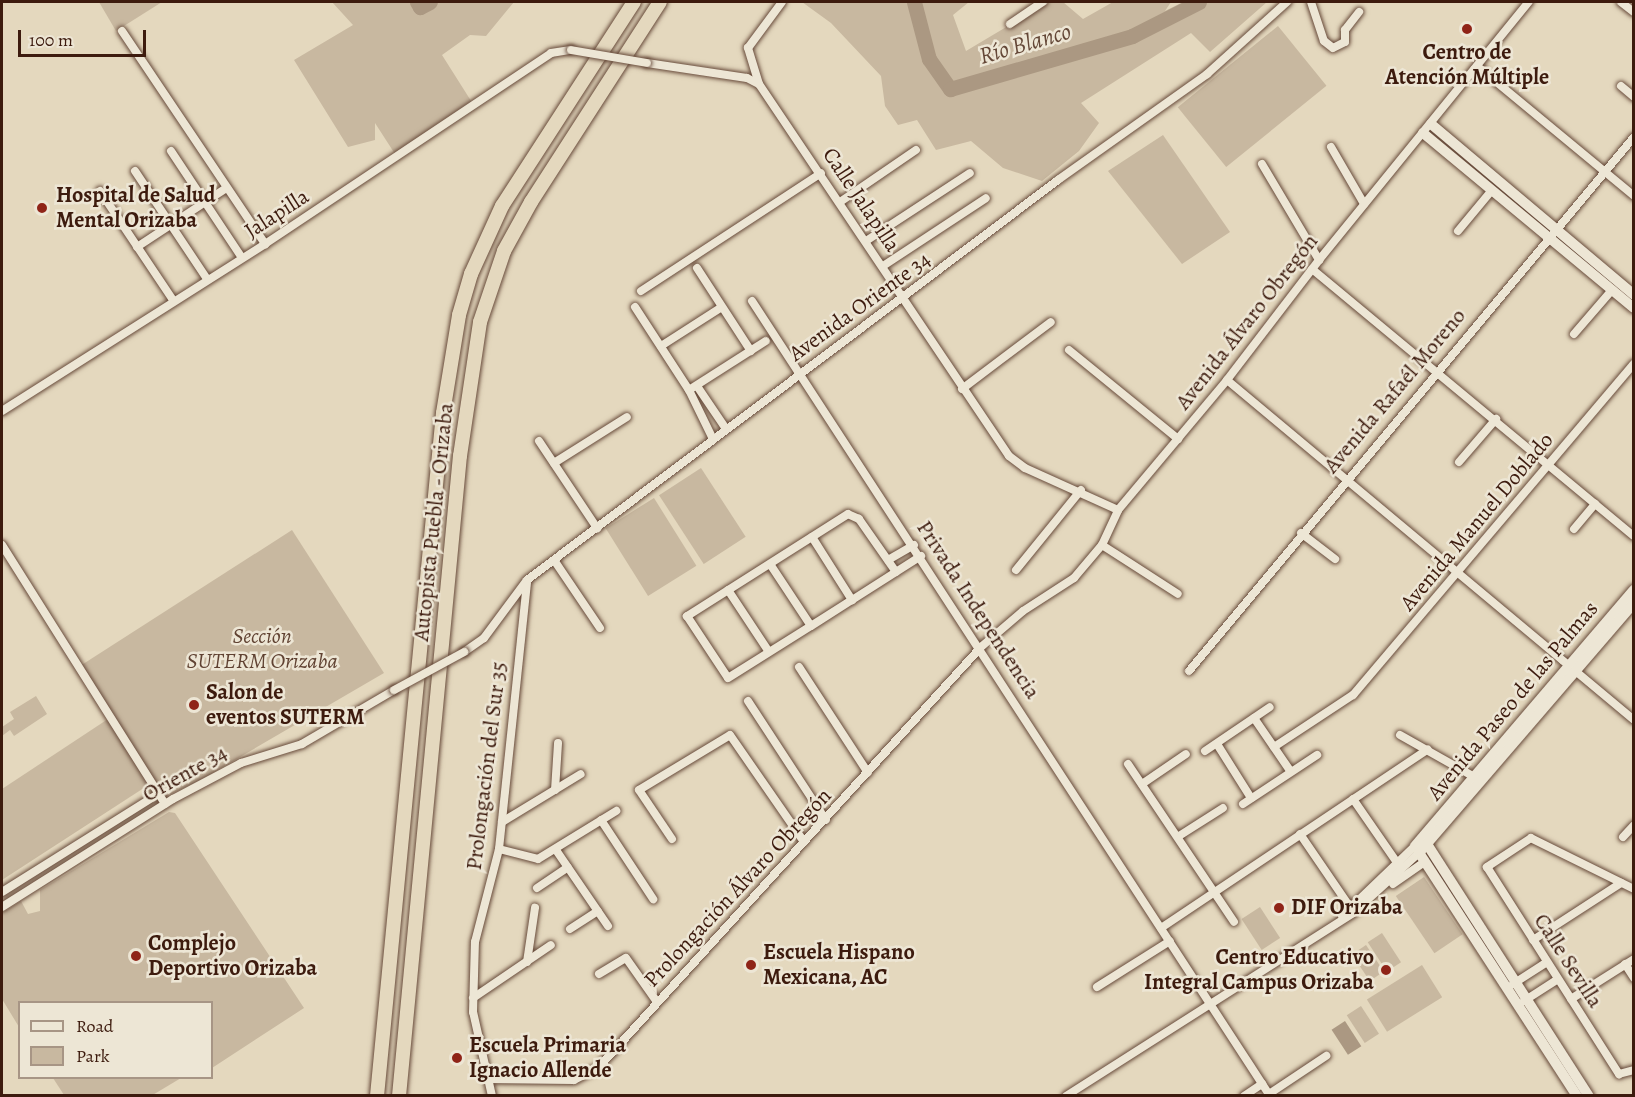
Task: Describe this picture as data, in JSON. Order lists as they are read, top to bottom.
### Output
{
  "streets": {
    "highway": ["Autopista Puebla - Orizaba"],
    "street": [
      "Calle Jalapilla",
      "Jalapilla",
      "Avenida Oriente 34",
      "Avenida Álvaro Obregón",
      "Avenida Rafaél Moreno",
      "Avenida Manuel Doblado",
      "Privada Independencia",
      "Avenida Paseo de las Palmas",
      "Prolongación del Sur 35",
      "Oriente 34",
      "Prolongación Álvaro Obregón",
      "Calle Sevilla"
    ]
  },
  "crossings": [
    ["Calle Jalapilla", "Jalapilla"],
    ["Calle Jalapilla", "Avenida Oriente 34"],
    ["Calle Jalapilla", "Avenida Álvaro Obregón"],
    ["Avenida Oriente 34", "Privada Independencia"],
    ["Avenida Oriente 34", "Prolongación del Sur 35"],
    ["Avenida Oriente 34", "Oriente 34"],
    ["Avenida Álvaro Obregón", "Privada Independencia"],
    ["Avenida Álvaro Obregón", "Prolongación Álvaro Obregón"],
    ["Privada Independencia", "Avenida Paseo de las Palmas"],
    ["Privada Independencia", "Prolongación Álvaro Obregón"],
    ["Prolongación del Sur 35", "Prolongación Álvaro Obregón"]
  ],
  "water": ["Río Blanco"],
  "parks": ["Sección SUTERM Orizaba"],
  "places": [
    "Centro de Atención Múltiple",
    "Hospital de Salud Mental Orizaba",
    "Salon de eventos SUTERM",
    "DIF Orizaba",
    "Complejo Deportivo Orizaba",
    "Escuela Hispano Mexicana, AC",
    "Centro Educativo Integral Campus Orizaba",
    "Escuela Primaria Ignacio Allende"
  ],
  "legend": ["Road", "Park"],
  "scale_bar": "100 m"
}
